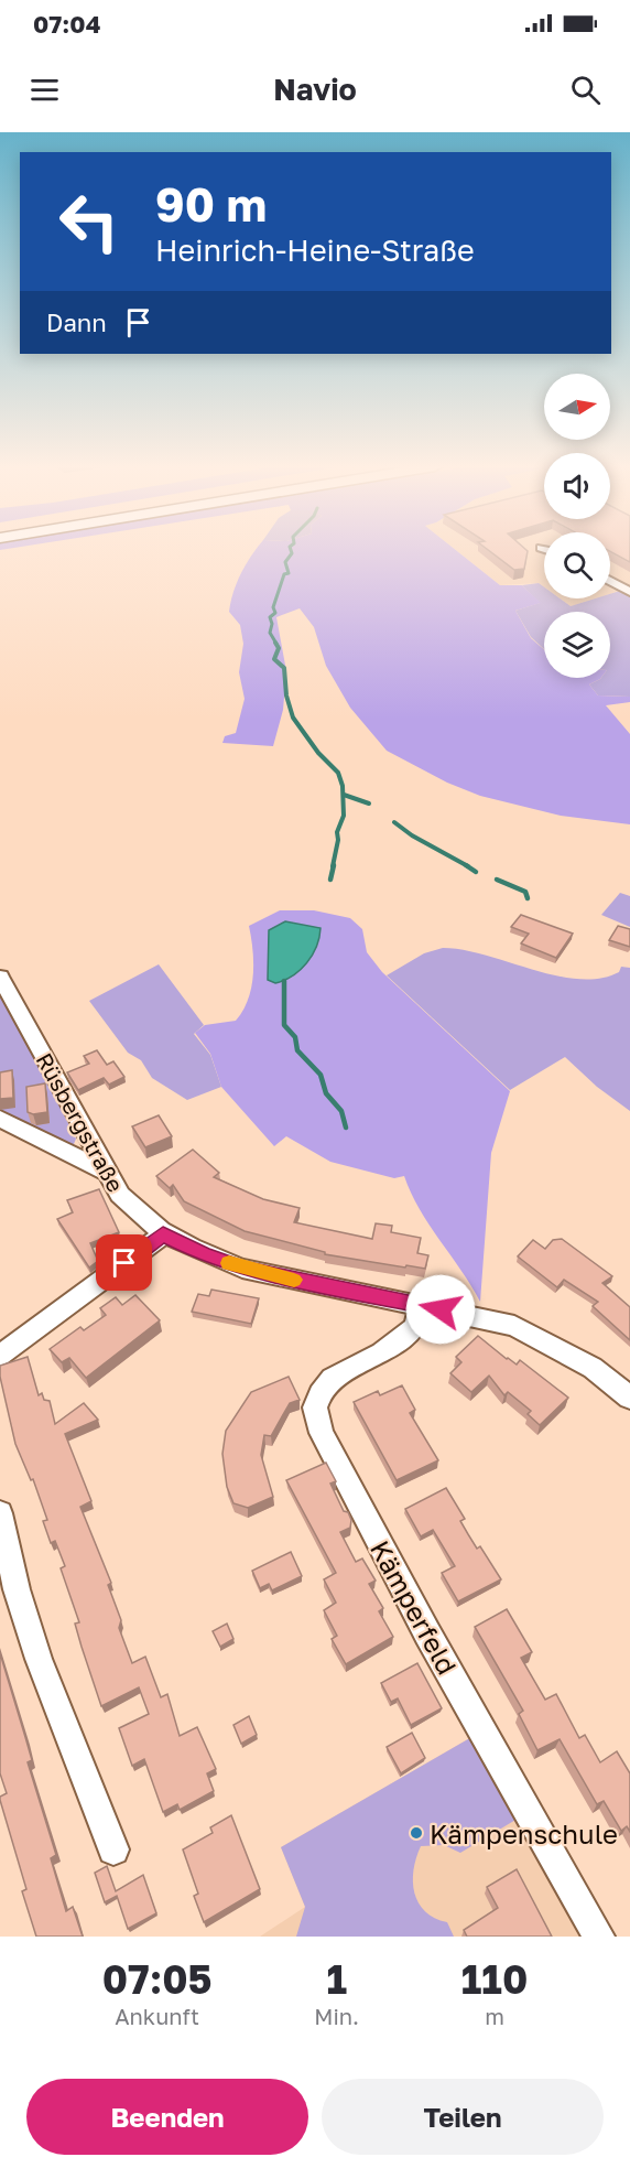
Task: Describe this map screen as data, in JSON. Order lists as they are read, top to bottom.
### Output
{
  "streets": {
    "street": ["Rüsbergstraße", "Kämperfeld"]
  },
  "crossings": [
    ["Rüsbergstraße", "Kämperfeld"]
  ],
  "places": ["Kämpenschule"],
  "north": "right",
  "page": {
    "status": "07:04",
    "header": "Navio",
    "turn": ["90 m", "Heinrich-Heine-Straße"],
    "then": "Dann",
    "eta": [
      "07:05",
      "Ankunft",
      "1",
      "Min.",
      "110",
      "m"
    ],
    "buttons": ["Beenden", "Teilen"]
  }
}
